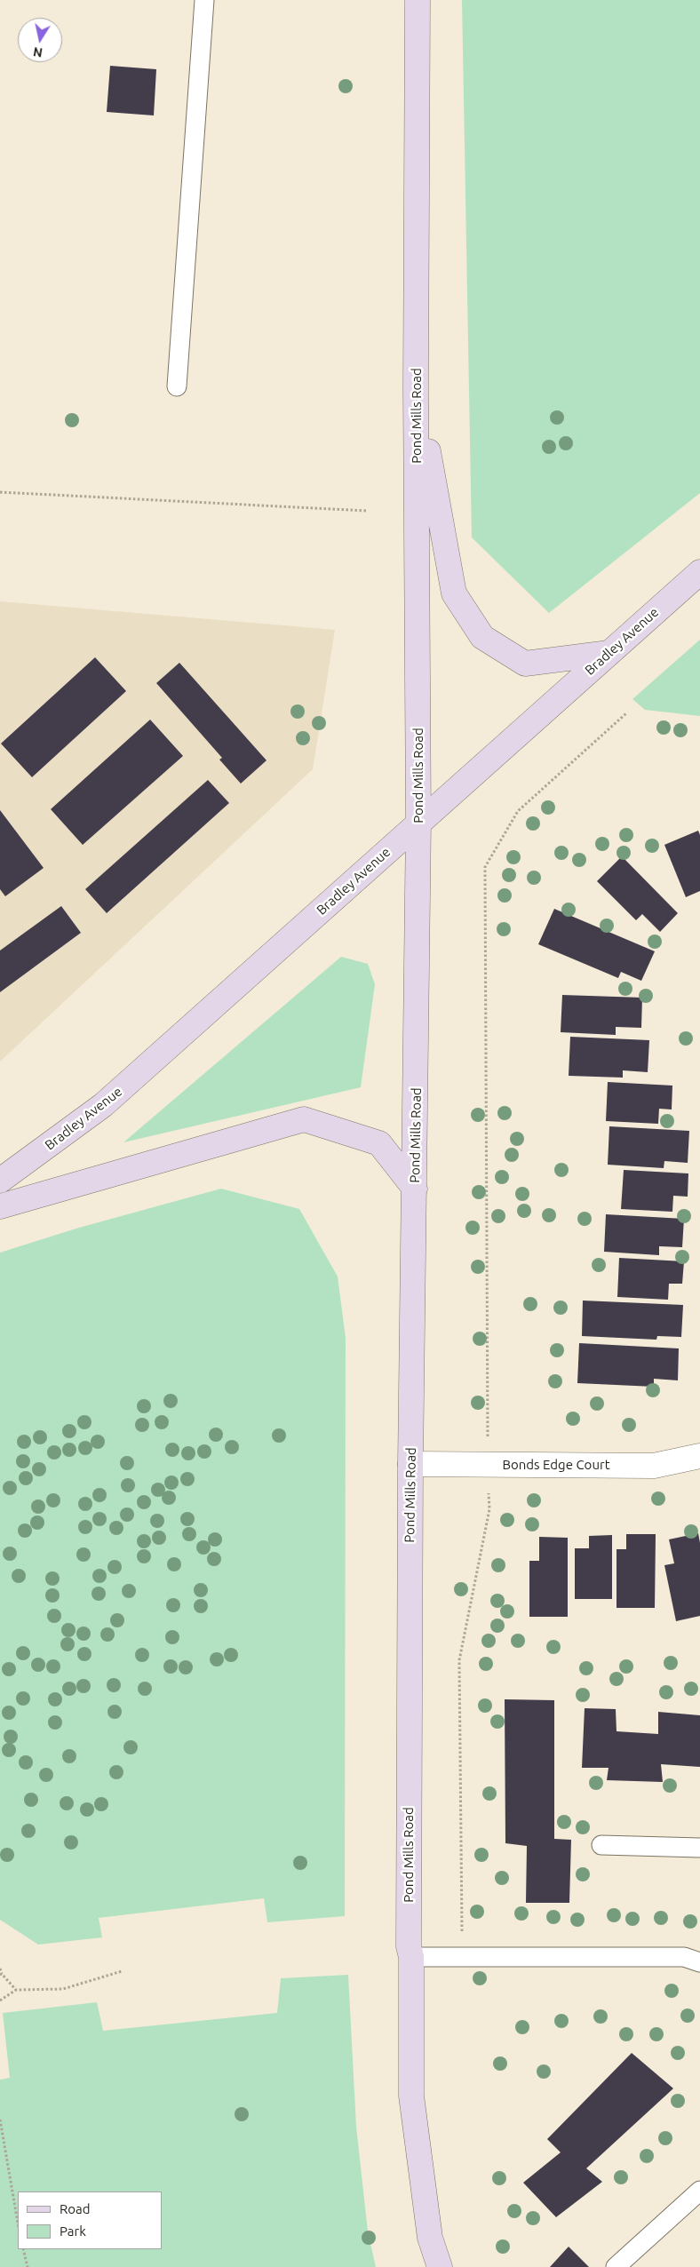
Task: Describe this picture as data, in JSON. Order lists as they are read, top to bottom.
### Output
{
  "streets": {
    "main road": ["Pond Mills Road", "Bradley Avenue"],
    "street": ["Bonds Edge Court"]
  },
  "crossings": [
    ["Pond Mills Road", "Bradley Avenue"],
    ["Pond Mills Road", "Bonds Edge Court"]
  ],
  "legend": ["Road", "Park"],
  "north": "bottom"
}
